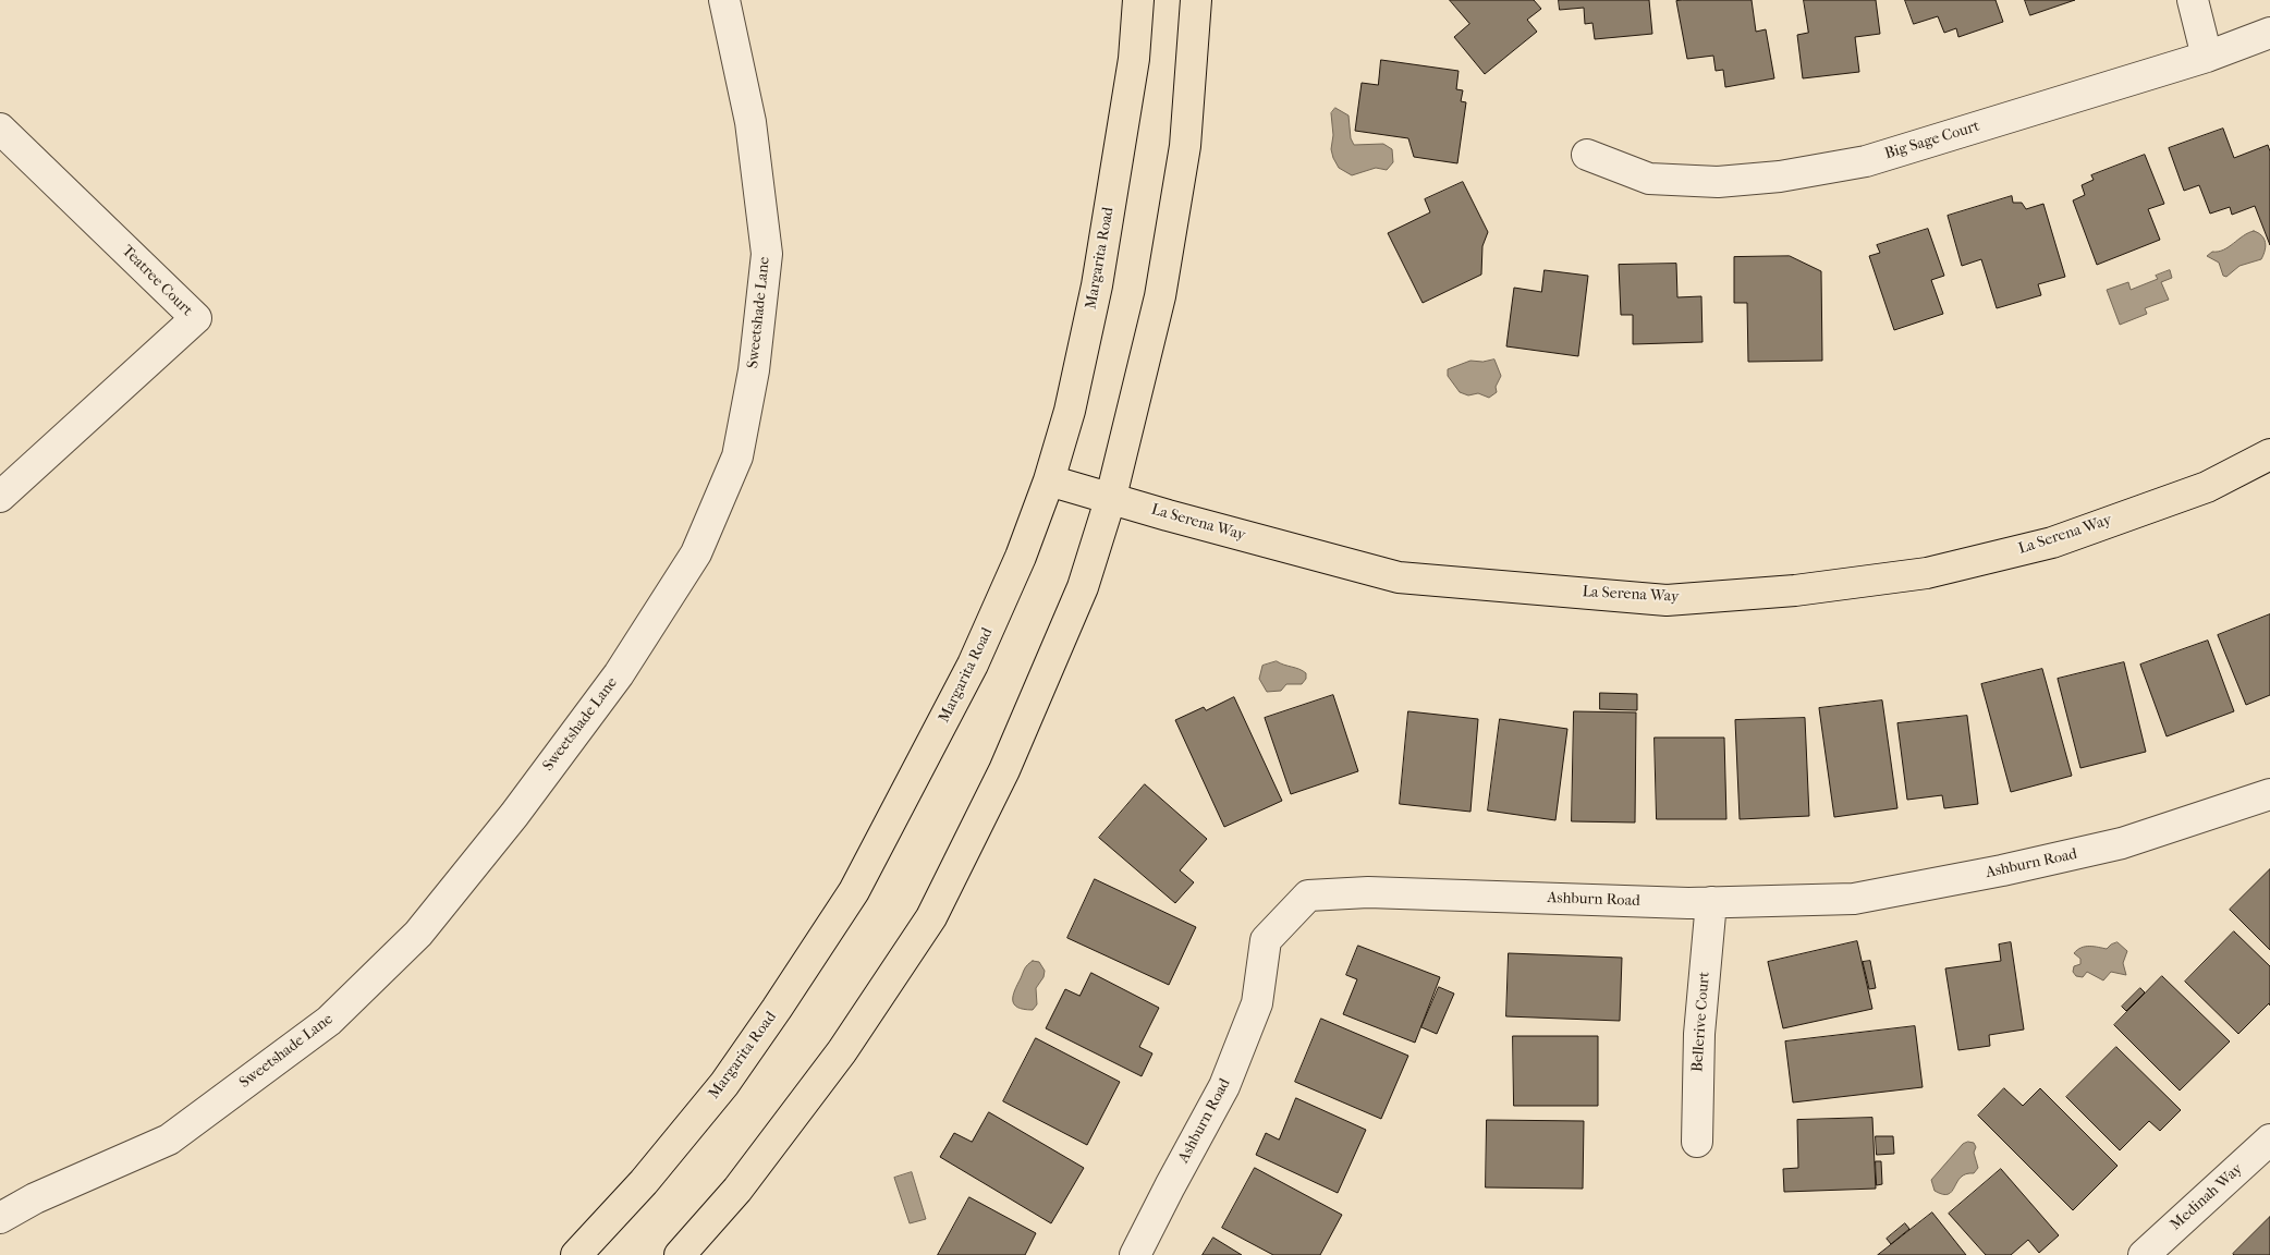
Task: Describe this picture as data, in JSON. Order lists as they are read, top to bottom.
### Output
{
  "streets": {
    "main road": ["Margarita Road", "La Serena Way"],
    "street": [
      "Big Sage Court",
      "Teatree Court",
      "Sweetshade Lane",
      "Ashburn Road",
      "Bellerive Court",
      "Medinah Way"
    ]
  },
  "crossings": [
    ["Margarita Road", "La Serena Way"],
    ["Ashburn Road", "Bellerive Court"]
  ]
}
